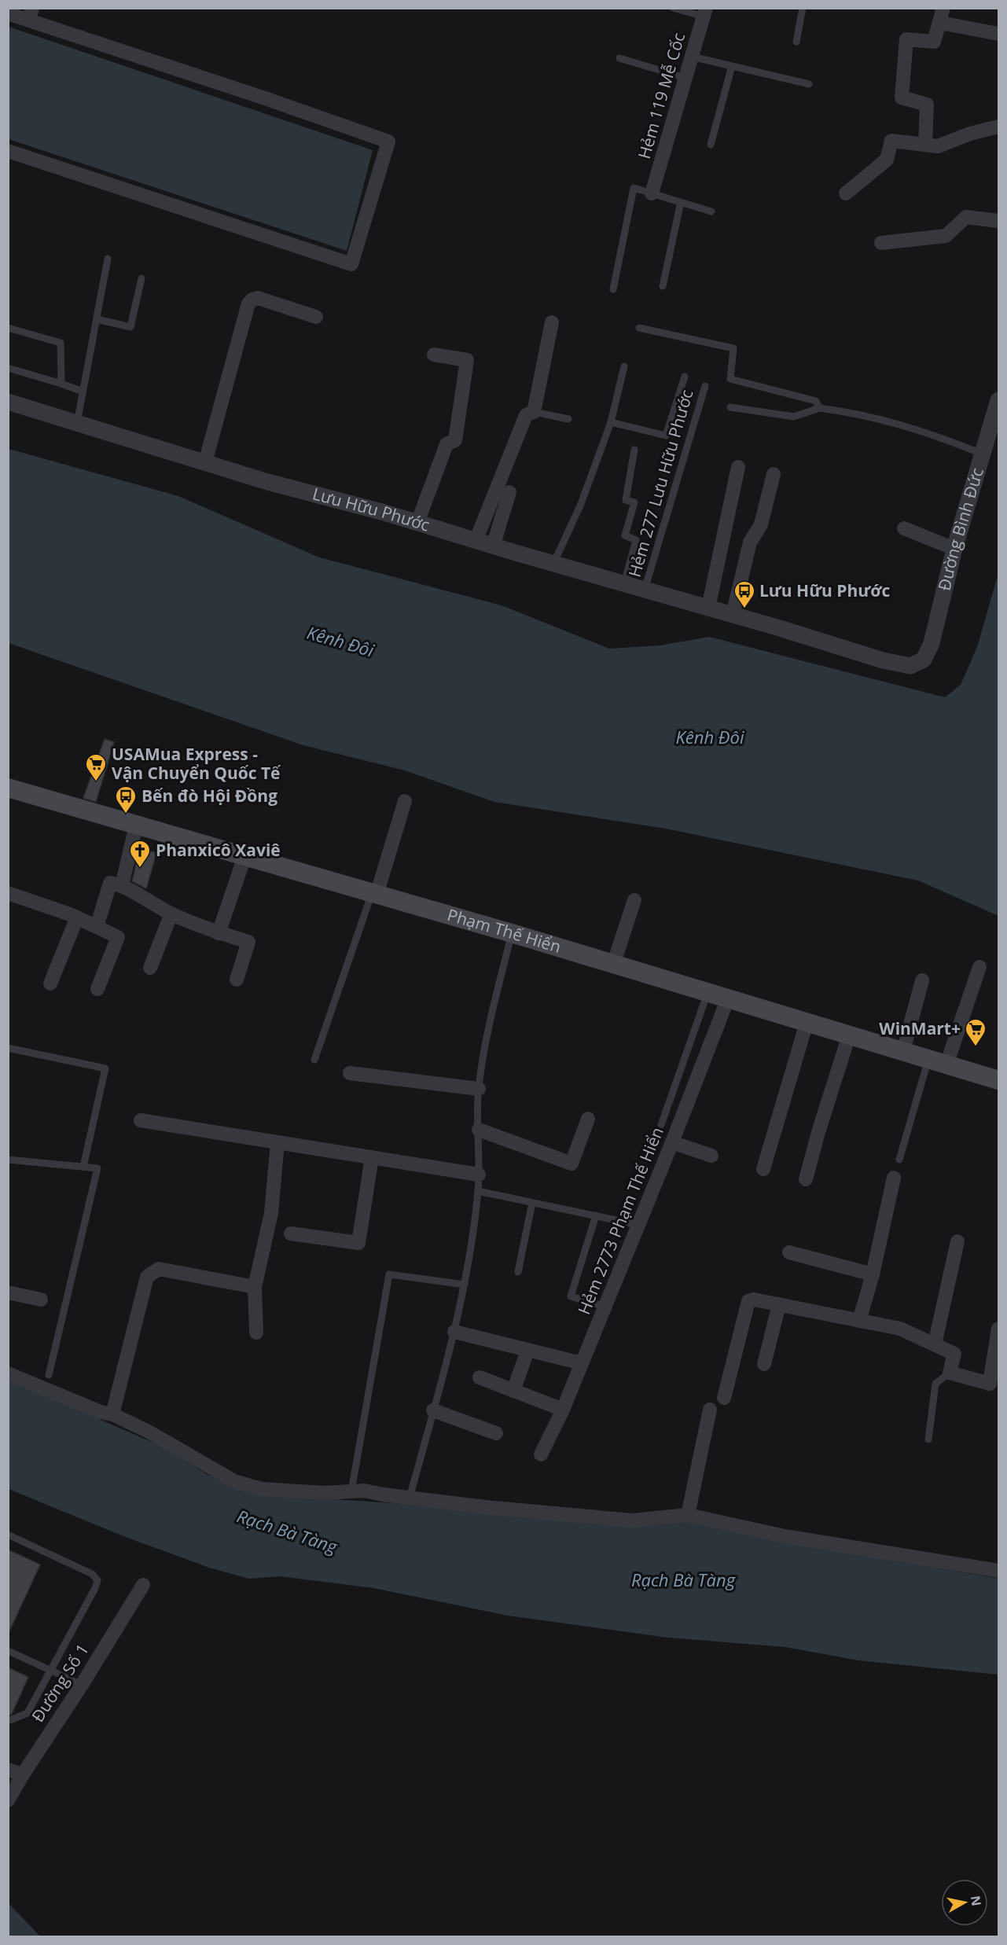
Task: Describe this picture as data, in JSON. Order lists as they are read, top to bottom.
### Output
{
  "streets": {
    "main road": ["Phạm Thế Hiển"],
    "street": [
      "Hẻm 119 Mễ Cốc",
      "Lưu Hữu Phước",
      "Đường Bình Đức",
      "Hẻm 2773 Phạm Thế Hiển",
      "Đường Số 1"
    ],
    "lane": ["Hẻm 277 Lưu Hữu Phước"]
  },
  "crossings": [
    ["Hẻm 277 Lưu Hữu Phước", "Lưu Hữu Phước"],
    ["Lưu Hữu Phước", "Đường Bình Đức"],
    ["Phạm Thế Hiển", "Hẻm 2773 Phạm Thế Hiển"]
  ],
  "water": ["Kênh Đôi", "Rạch Bà Tàng"],
  "places": {
    "bus stop": ["Lưu Hữu Phước", "Bến đò Hội Đồng"],
    "supermarket": ["USAMua Express - Vận Chuyển Quốc Tế", "WinMart+"],
    "church": ["Phanxicô Xaviê"]
  },
  "north": "right"
}
